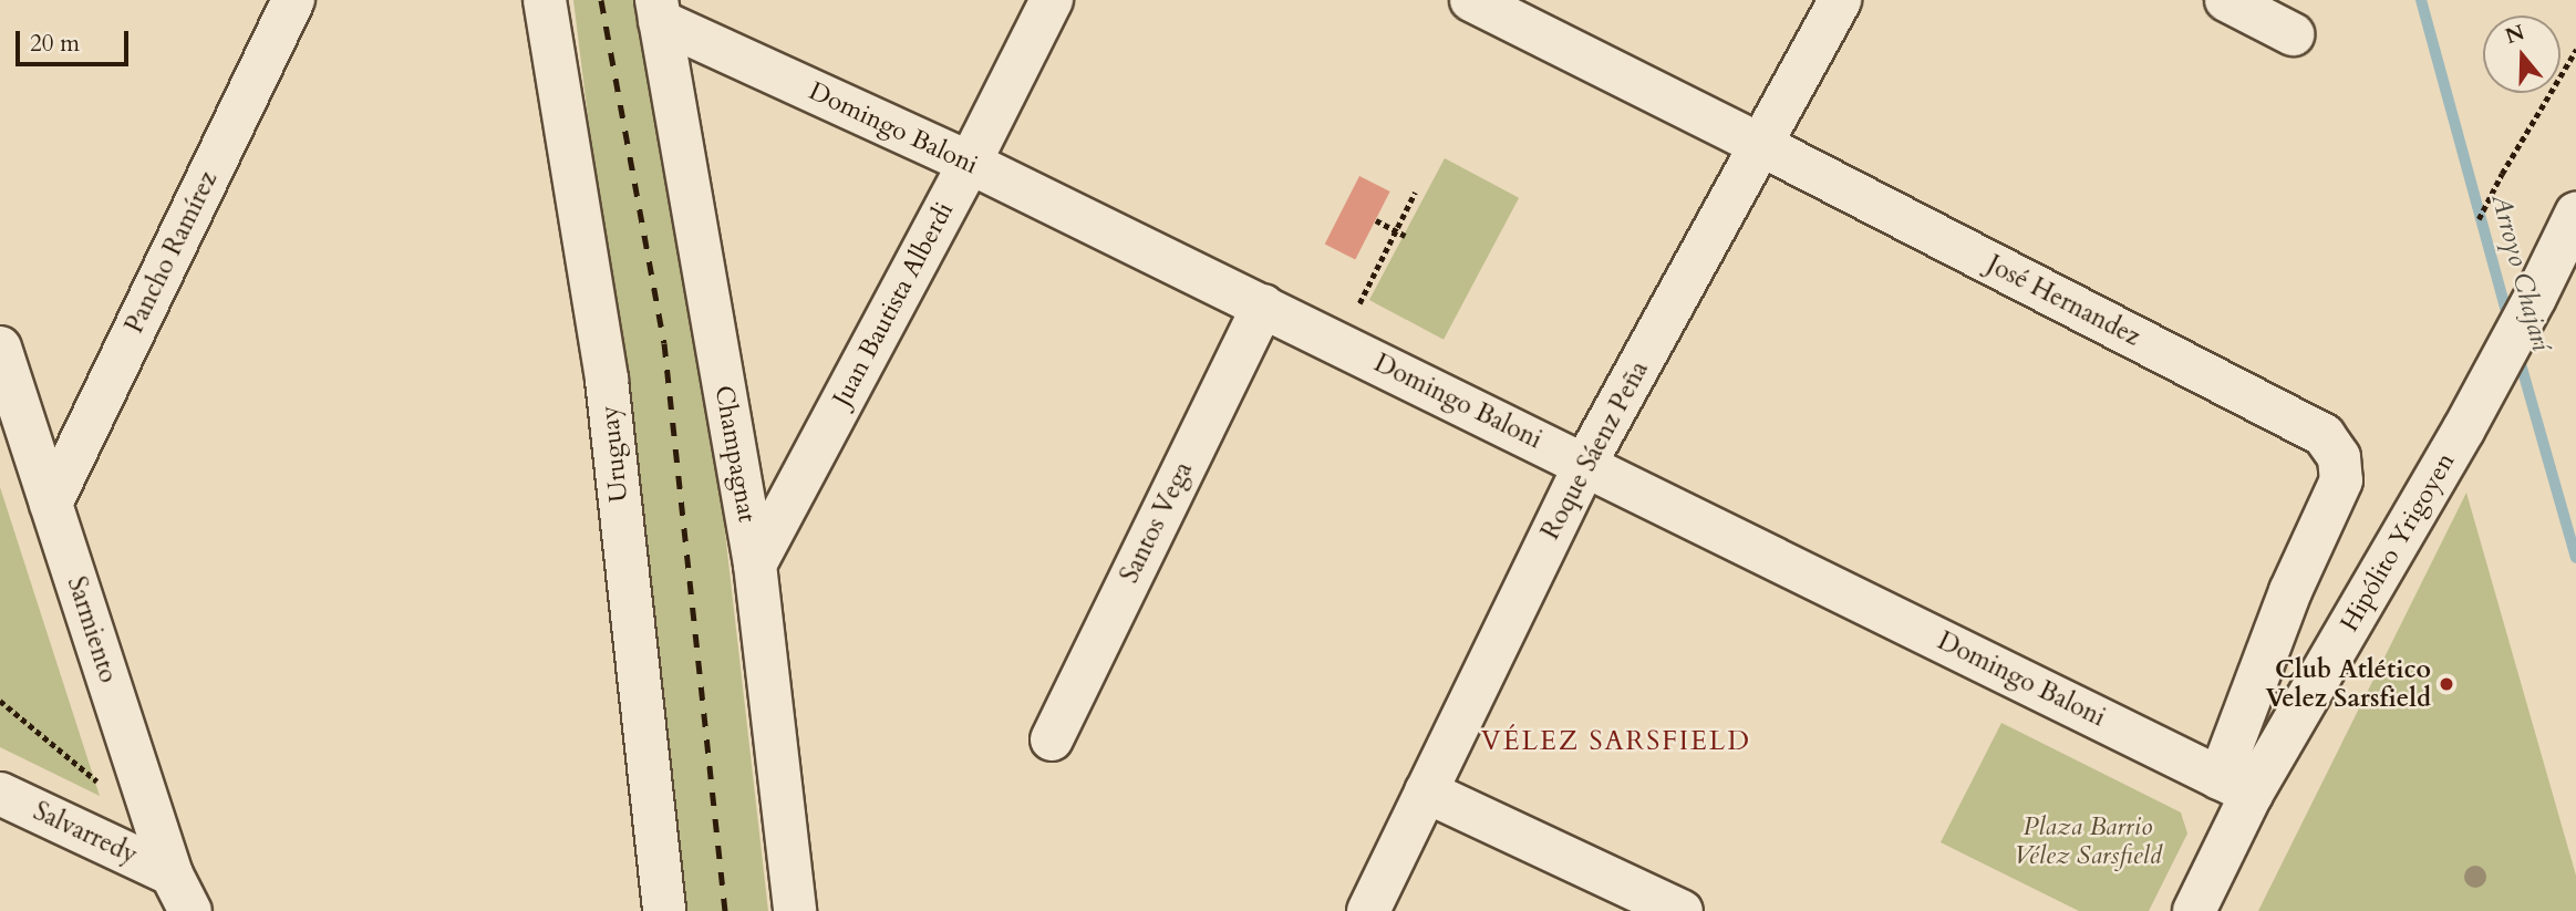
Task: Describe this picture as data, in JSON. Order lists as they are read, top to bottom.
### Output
{
  "streets": {
    "street": [
      "Domingo Baloni",
      "Pancho Ramírez",
      "José Hernandez",
      "Juan Bautista Alberdi",
      "Roque Sáenz Peña",
      "Uruguay",
      "Champagnat",
      "Santos Vega",
      "Hipólito Yrigoyen",
      "Sarmiento",
      "Salvarredy"
    ]
  },
  "crossings": [
    ["Domingo Baloni", "José Hernandez"],
    ["Domingo Baloni", "Juan Bautista Alberdi"],
    ["Domingo Baloni", "Roque Sáenz Peña"],
    ["Domingo Baloni", "Champagnat"],
    ["Domingo Baloni", "Santos Vega"],
    ["Domingo Baloni", "Hipólito Yrigoyen"],
    ["Pancho Ramírez", "Sarmiento"],
    ["José Hernandez", "Roque Sáenz Peña"],
    ["José Hernandez", "Hipólito Yrigoyen"],
    ["Juan Bautista Alberdi", "Champagnat"],
    ["Sarmiento", "Salvarredy"]
  ],
  "districts": ["VÉLEZ SARSFIELD"],
  "water": ["Arroyo Chajarí"],
  "parks": ["Plaza Barrio Vélez Sarsfield"],
  "places": ["Club Atlético Velez Sarsfield"],
  "scale_bar": "20 m",
  "north": "top"
}
